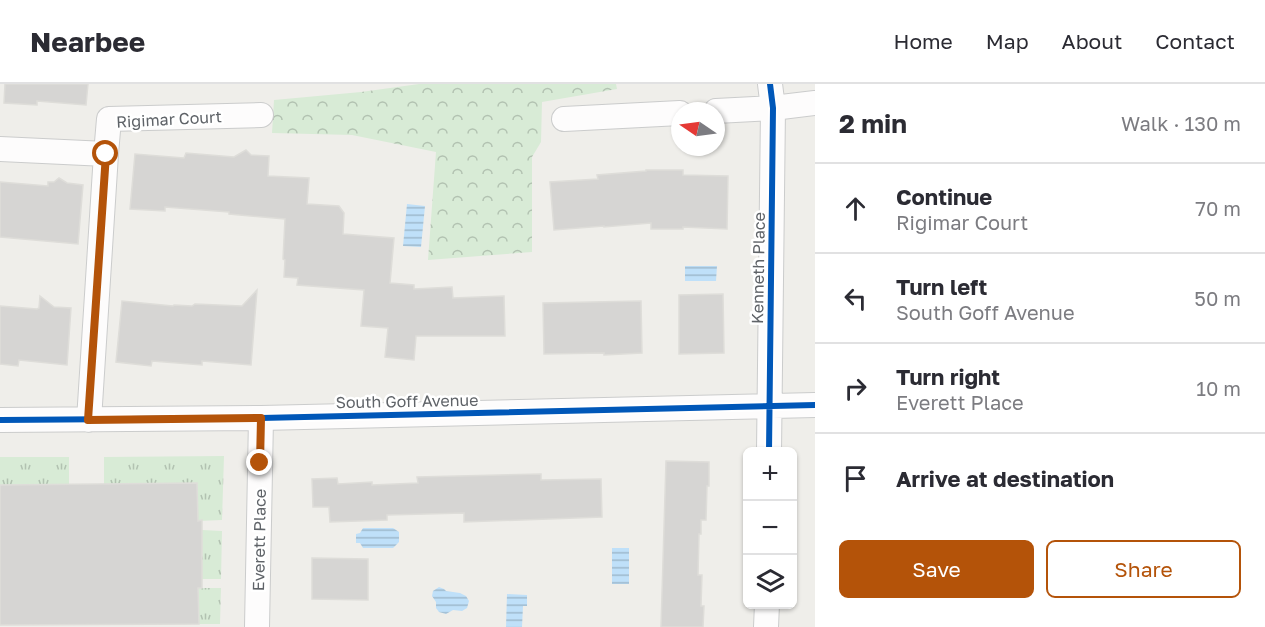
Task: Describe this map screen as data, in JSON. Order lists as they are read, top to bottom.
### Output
{
  "streets": {
    "street": [
      "Rigimar Court",
      "Kenneth Place",
      "South Goff Avenue",
      "Everett Place"
    ]
  },
  "crossings": [
    ["Rigimar Court", "South Goff Avenue"],
    ["Kenneth Place", "South Goff Avenue"],
    ["South Goff Avenue", "Everett Place"]
  ],
  "north": "left",
  "page": {
    "header": "Nearbee",
    "nav": [
      "Home",
      "Map",
      "About",
      "Contact"
    ],
    "heading": ["2 min", "Walk · 130 m"],
    "list": [
      ["Continue", "Rigimar Court", "70 m"],
      ["Turn left", "South Goff Avenue", "50 m"],
      ["Turn right", "Everett Place", "10 m"],
      "Arrive at destination"
    ],
    "map_buttons": ["+", "−"],
    "buttons": ["Save", "Share"]
  }
}
